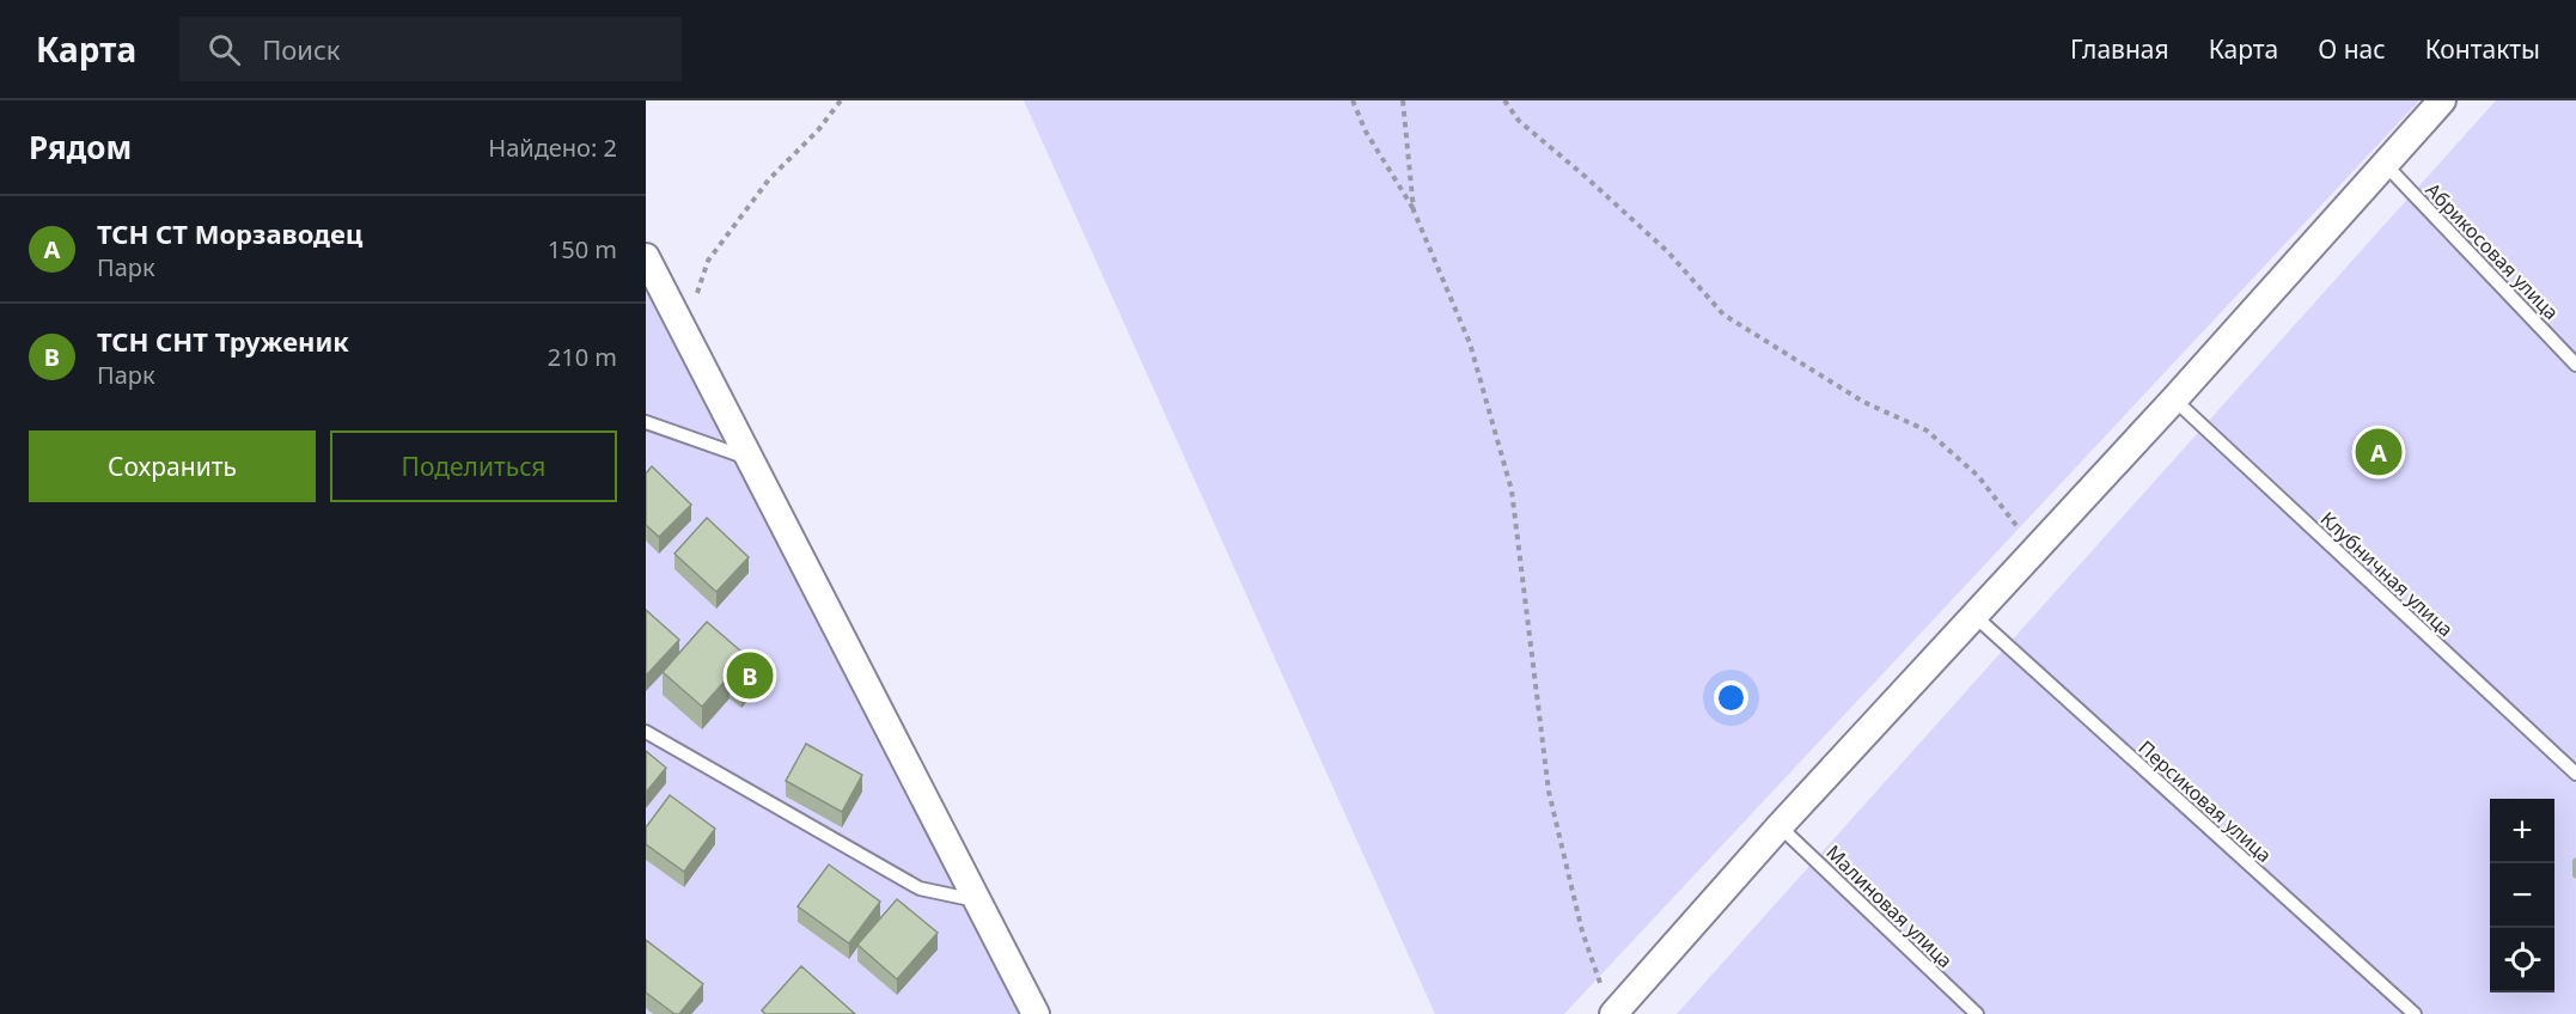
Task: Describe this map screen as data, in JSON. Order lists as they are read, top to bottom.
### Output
{
  "streets": {
    "lane": [
      "Абрикосовая улица",
      "Клубничная улица",
      "Персиковая улица",
      "Малиновая улица"
    ]
  },
  "page": {
    "header": "Карта",
    "search": "Поиск",
    "nav": [
      "Главная",
      "Карта",
      "О нас",
      "Контакты"
    ],
    "heading": ["Рядом", "Найдено: 2"],
    "list": [
      {
        "mark": "A",
        "name": "ТСН СТ Морзаводец",
        "note": "Парк",
        "value": "150 m"
      },
      {
        "mark": "B",
        "name": "ТСН СНТ Труженик",
        "note": "Парк",
        "value": "210 m"
      }
    ],
    "buttons": ["Сохранить", "Поделиться"],
    "pins": ["A", "B"],
    "map_buttons": ["+", "−"]
  }
}
